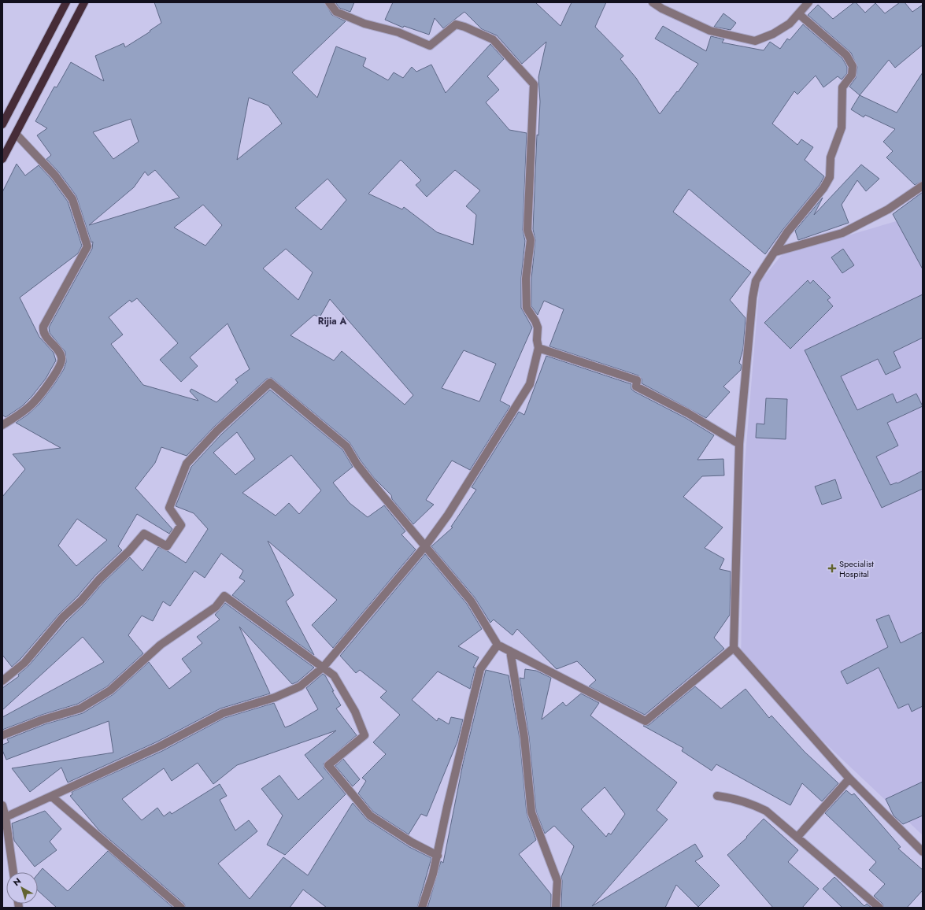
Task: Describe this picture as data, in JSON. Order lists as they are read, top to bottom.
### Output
{
  "districts": ["Rijia A"],
  "places": {
    "health": ["Specialist Hospital"]
  },
  "north": "top left"
}
